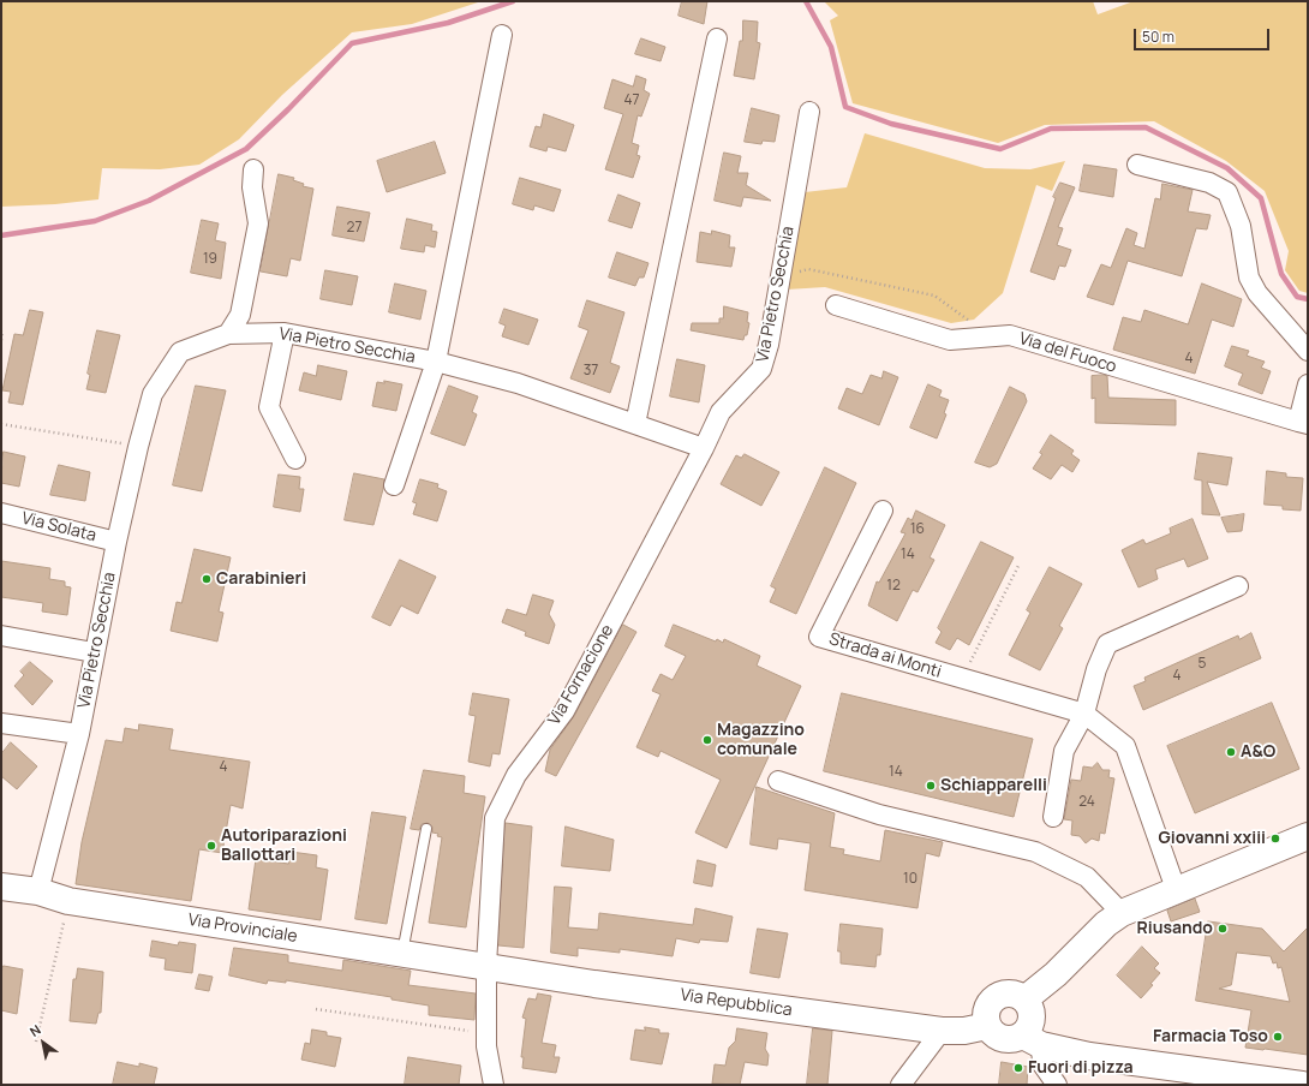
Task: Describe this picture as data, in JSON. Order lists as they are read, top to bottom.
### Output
{
  "streets": {
    "street": [
      "Via Pietro Secchia",
      "Via del Fuoco",
      "Via Solata",
      "Strada ai Monti",
      "Via Fornacione",
      "Via Provinciale",
      "Via Repubblica"
    ]
  },
  "crossings": [
    ["Via Pietro Secchia", "Via Solata"],
    ["Via Pietro Secchia", "Via Fornacione"],
    ["Via Pietro Secchia", "Via Provinciale"],
    ["Via Fornacione", "Via Provinciale"],
    ["Via Fornacione", "Via Repubblica"],
    ["Via Provinciale", "Via Repubblica"]
  ],
  "places": [
    "Carabinieri",
    "Magazzino comunale",
    "A&O",
    "Schiapparelli",
    "Giovanni xxiii",
    "Autoriparazioni Ballottari",
    "Riusando",
    "Farmacia Toso",
    "Fuori di pizza"
  ],
  "house_numbers": [
    "47",
    "27",
    "19",
    "4",
    "37",
    "16",
    "14",
    "12",
    "5",
    "4",
    "4",
    "14",
    "24",
    "10"
  ],
  "scale_bar": "50 m",
  "north": "top left"
}
